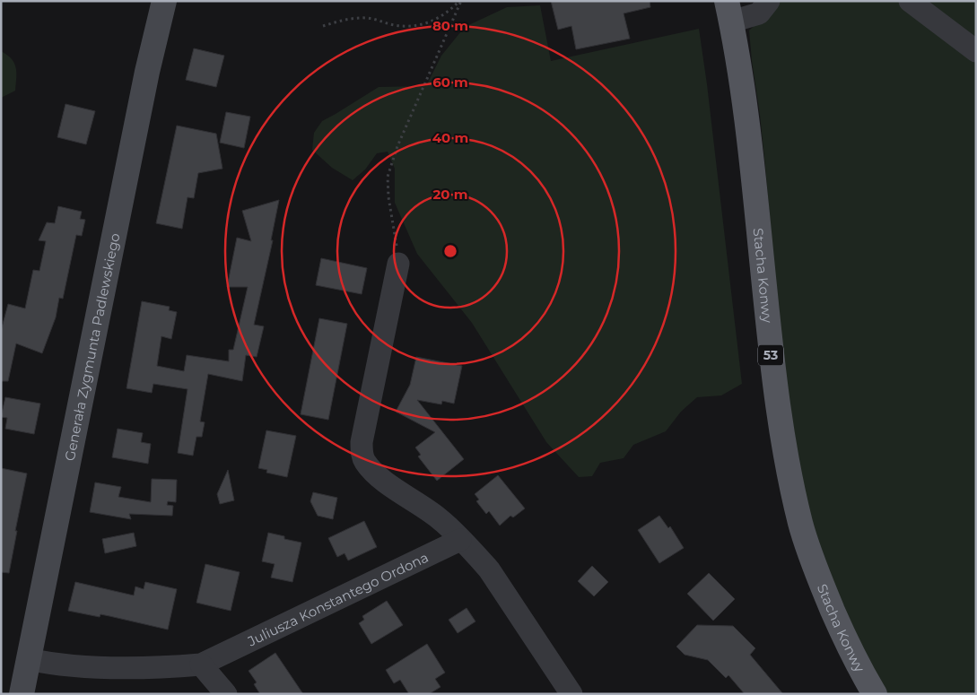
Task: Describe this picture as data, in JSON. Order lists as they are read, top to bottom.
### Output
{
  "streets": {
    "main road": ["Stacha Konwy", "53"],
    "street": ["Generała Zygmunta Padlewskiego", "Juliusza Konstantego Ordona"]
  },
  "crossings": [
    ["Generała Zygmunta Padlewskiego", "Juliusza Konstantego Ordona"]
  ],
  "rings": [
    "80 m",
    "60 m",
    "40 m",
    "20 m"
  ]
}
